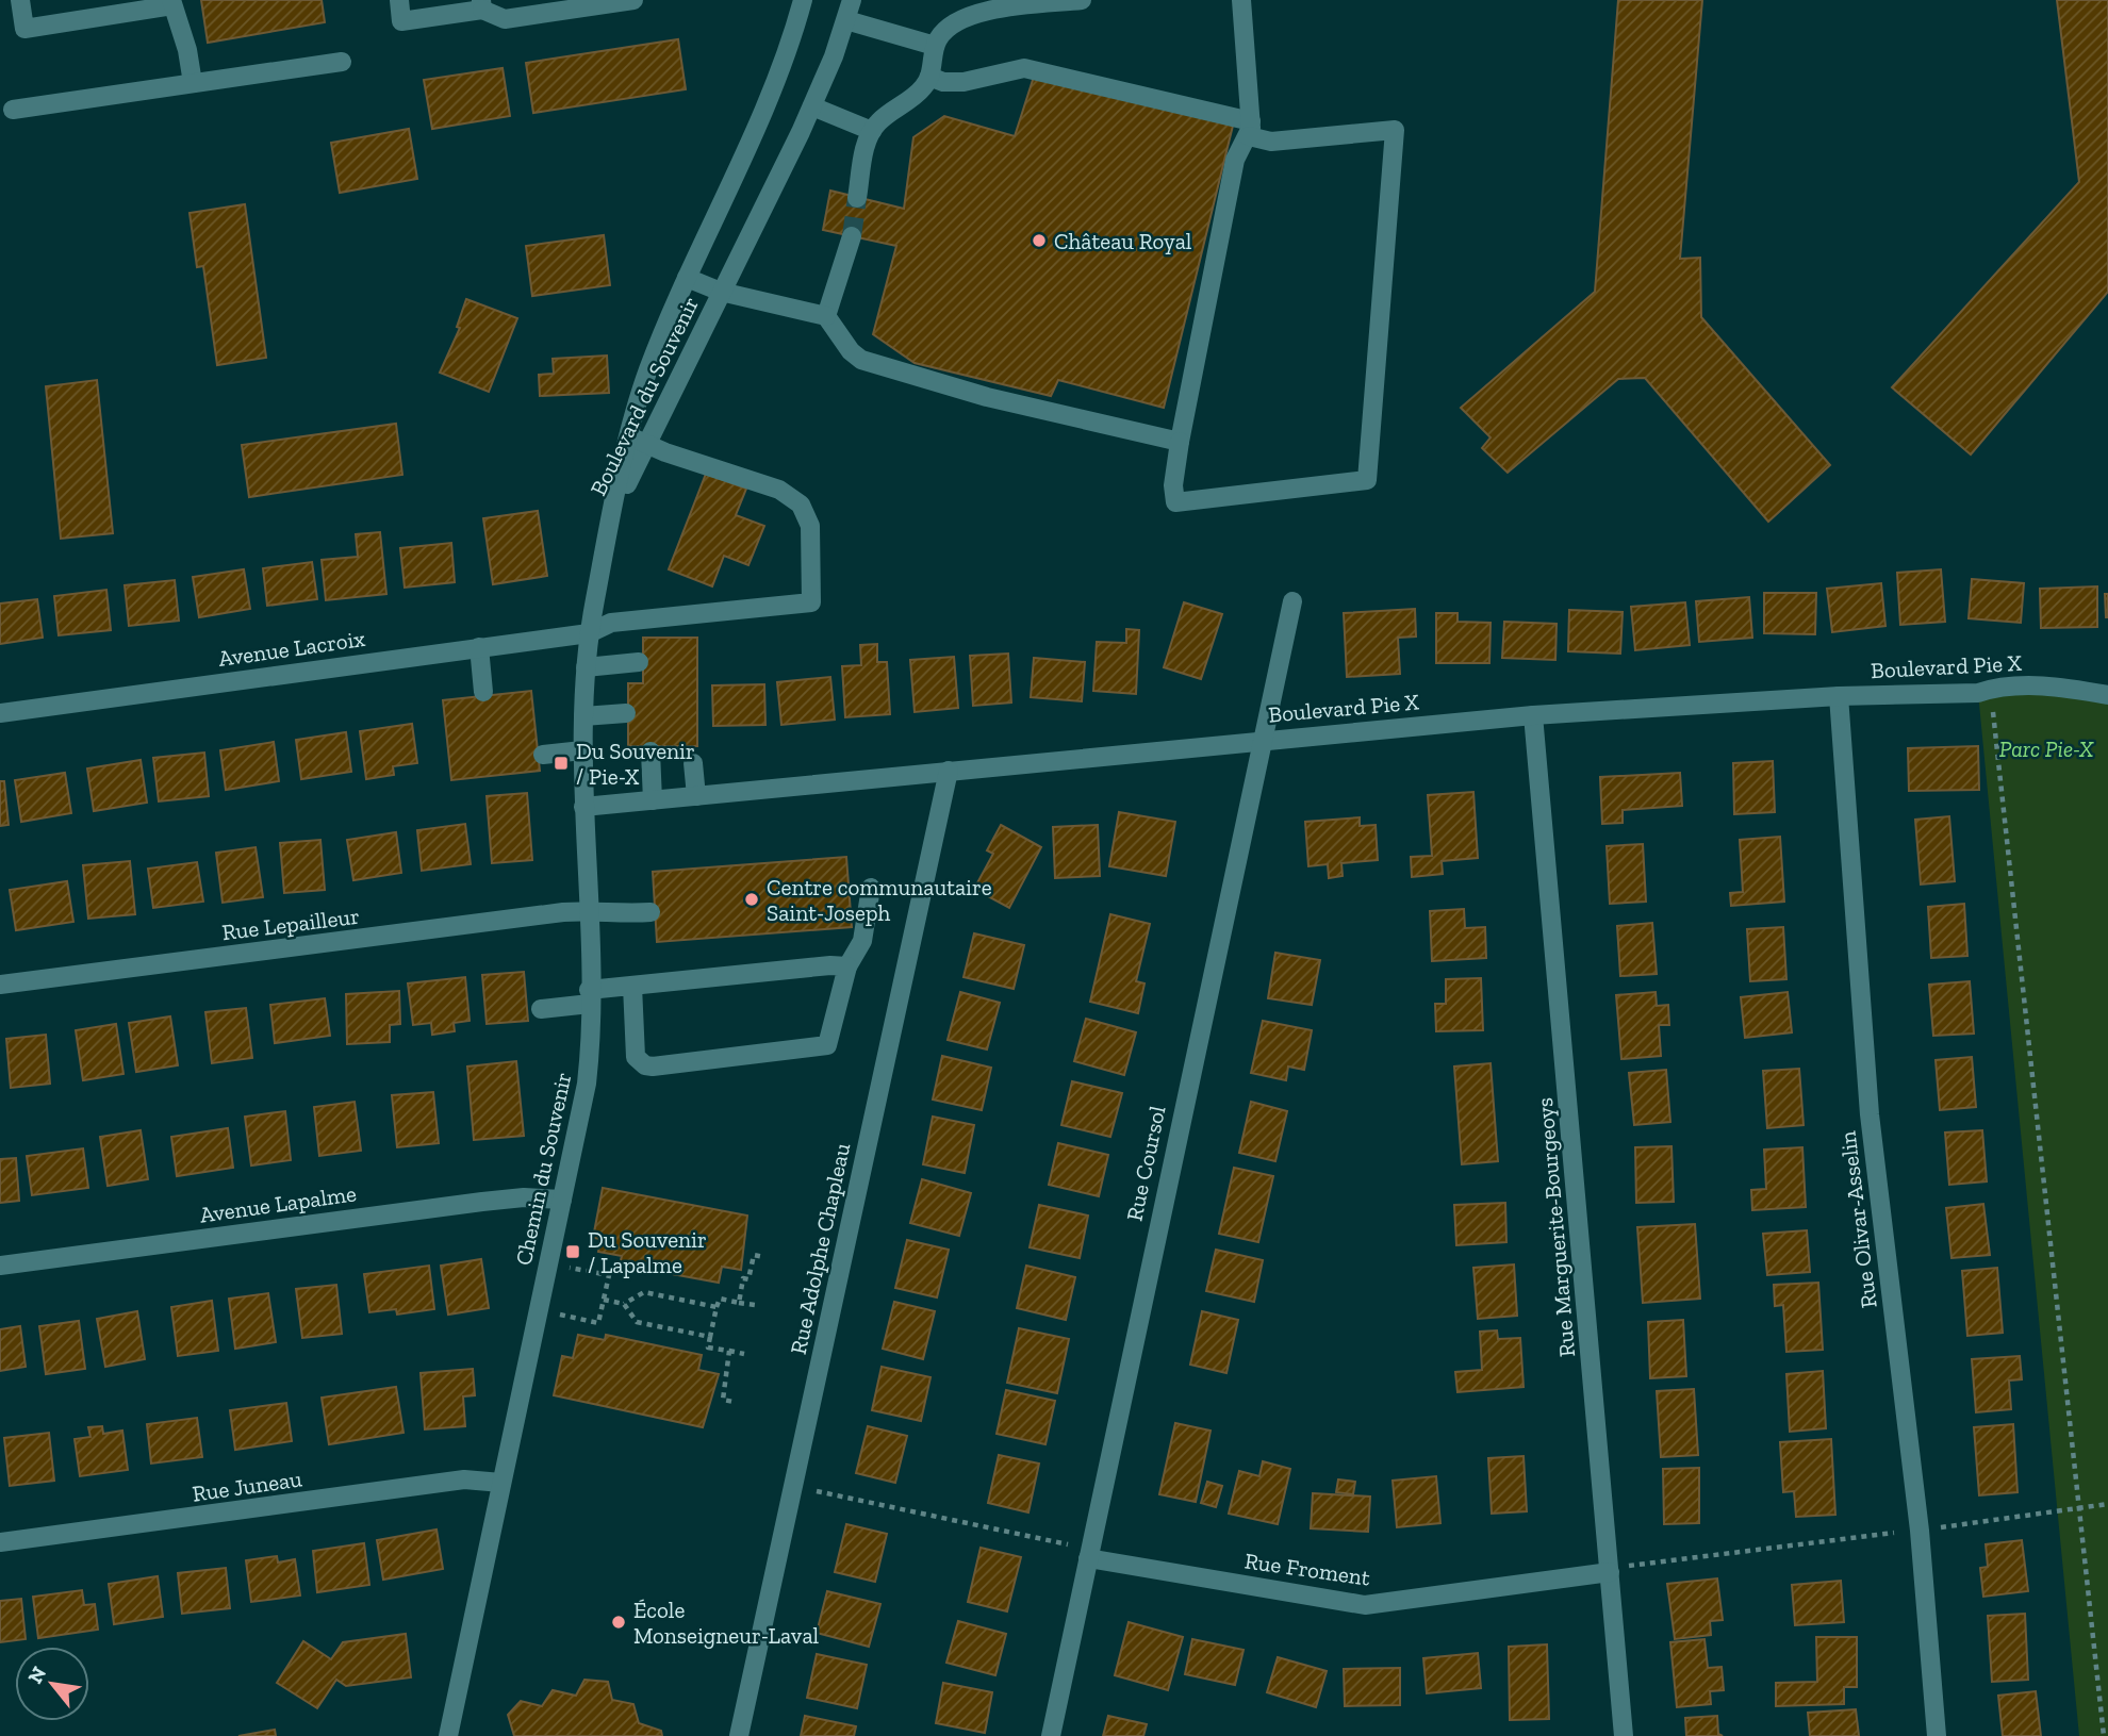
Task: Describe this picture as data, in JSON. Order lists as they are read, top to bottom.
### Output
{
  "streets": {
    "street": [
      "Boulevard du Souvenir",
      "Avenue Lacroix",
      "Boulevard Pie X",
      "Rue Lepailleur",
      "Rue Coursol",
      "Chemin du Souvenir",
      "Avenue Lapalme",
      "Rue Olivar-Asselin",
      "Rue Marguerite-Bourgeoys",
      "Rue Adolphe Chapleau",
      "Rue Juneau",
      "Rue Froment"
    ]
  },
  "crossings": [
    ["Boulevard du Souvenir", "Avenue Lacroix"],
    ["Boulevard du Souvenir", "Chemin du Souvenir"],
    ["Avenue Lacroix", "Chemin du Souvenir"],
    ["Boulevard Pie X", "Rue Coursol"],
    ["Boulevard Pie X", "Chemin du Souvenir"],
    ["Boulevard Pie X", "Rue Olivar-Asselin"],
    ["Boulevard Pie X", "Rue Marguerite-Bourgeoys"],
    ["Boulevard Pie X", "Rue Adolphe Chapleau"],
    ["Rue Lepailleur", "Chemin du Souvenir"],
    ["Rue Coursol", "Rue Froment"],
    ["Chemin du Souvenir", "Avenue Lapalme"],
    ["Chemin du Souvenir", "Rue Juneau"],
    ["Rue Marguerite-Bourgeoys", "Rue Froment"]
  ],
  "parks": ["Parc Pie-X"],
  "places": {
    "other": ["Château Royal", "Centre communautaire Saint-Joseph", "École Monseigneur-Laval"],
    "transit": ["Du Souvenir / Pie-X", "Du Souvenir / Lapalme"]
  },
  "north": "top left"
}
